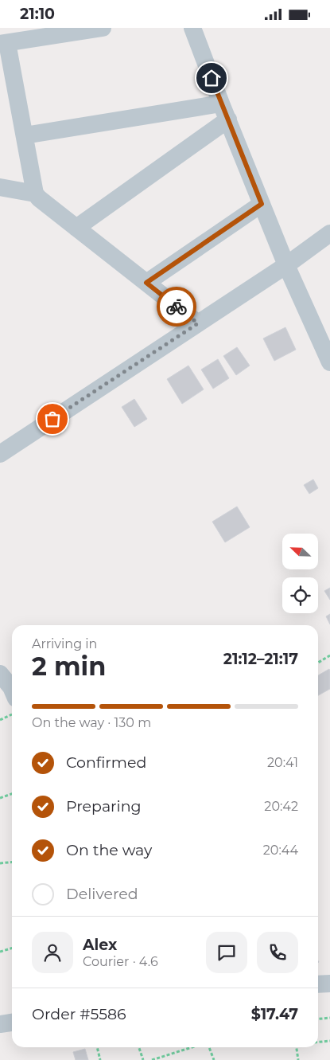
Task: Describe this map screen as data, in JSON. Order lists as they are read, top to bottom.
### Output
{
  "north": "top left",
  "page": {
    "status": "21:10",
    "heading": ["2 min", "Arriving in", "21:12–21:17"],
    "panel": [
      "Alex",
      "Courier · 4.6",
      "Order #5586",
      "$17.47"
    ],
    "bar": "On the way · 130 m",
    "list": [
      ["Confirmed", "20:41"],
      ["Preparing", "20:42"],
      ["On the way", "20:44"],
      "Delivered"
    ]
  }
}
